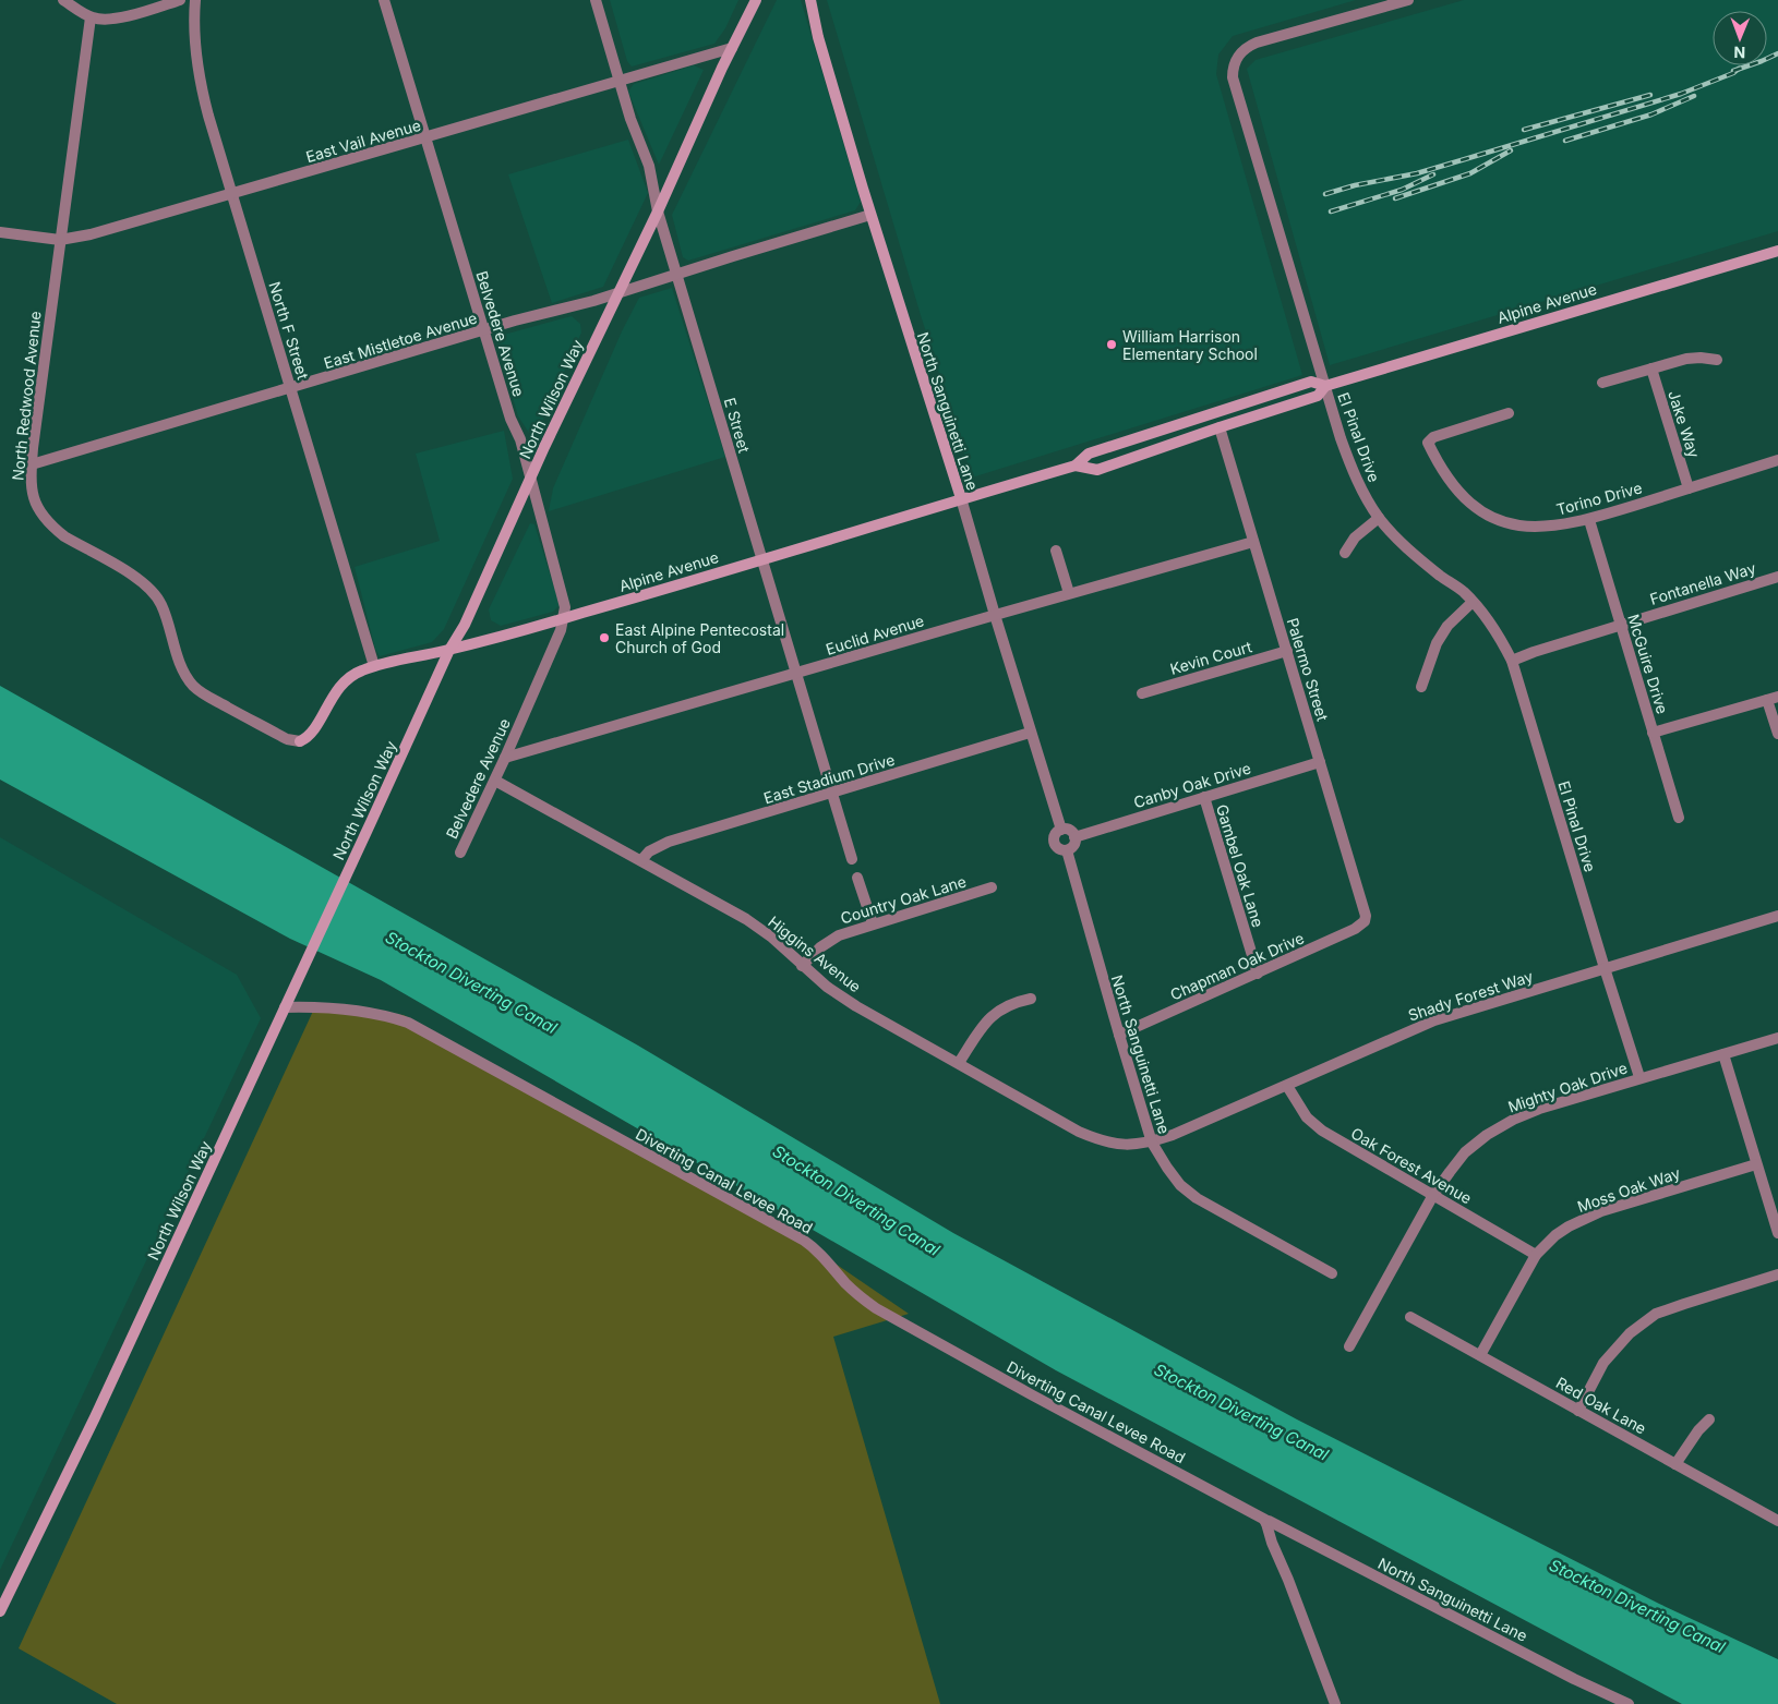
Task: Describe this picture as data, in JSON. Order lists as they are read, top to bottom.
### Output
{
  "streets": {
    "street": [
      "East Vail Avenue",
      "Alpine Avenue",
      "North F Street",
      "Belvedere Avenue",
      "East Mistletoe Avenue",
      "North Redwood Avenue",
      "North Wilson Way",
      "North Sanguinetti Lane",
      "Jake Way",
      "E Street",
      "El Pinal Drive",
      "Torino Drive",
      "Fontanella Way",
      "Euclid Avenue",
      "Kevin Court",
      "McGuire Drive",
      "Palermo Street",
      "East Stadium Drive",
      "Canby Oak Drive",
      "Gambel Oak Lane",
      "Country Oak Lane",
      "Higgins Avenue",
      "Chapman Oak Drive",
      "Shady Forest Way",
      "Mighty Oak Drive",
      "Oak Forest Avenue",
      "Diverting Canal Levee Road",
      "Moss Oak Way",
      "Red Oak Lane"
    ]
  },
  "crossings": [
    ["East Vail Avenue", "North F Street"],
    ["East Vail Avenue", "Belvedere Avenue"],
    ["East Vail Avenue", "North Redwood Avenue"],
    ["East Vail Avenue", "North Wilson Way"],
    ["East Vail Avenue", "E Street"],
    ["Alpine Avenue", "North F Street"],
    ["Alpine Avenue", "Belvedere Avenue"],
    ["Alpine Avenue", "North Redwood Avenue"],
    ["Alpine Avenue", "North Wilson Way"],
    ["Alpine Avenue", "North Sanguinetti Lane"],
    ["Alpine Avenue", "E Street"],
    ["Alpine Avenue", "El Pinal Drive"],
    ["Alpine Avenue", "Palermo Street"],
    ["North F Street", "East Mistletoe Avenue"],
    ["Belvedere Avenue", "East Mistletoe Avenue"],
    ["Belvedere Avenue", "North Wilson Way"],
    ["Belvedere Avenue", "Euclid Avenue"],
    ["Belvedere Avenue", "Higgins Avenue"],
    ["East Mistletoe Avenue", "North Redwood Avenue"],
    ["East Mistletoe Avenue", "North Wilson Way"],
    ["East Mistletoe Avenue", "North Sanguinetti Lane"],
    ["East Mistletoe Avenue", "E Street"],
    ["North Wilson Way", "E Street"],
    ["North Wilson Way", "Diverting Canal Levee Road"],
    ["North Sanguinetti Lane", "Euclid Avenue"],
    ["North Sanguinetti Lane", "East Stadium Drive"],
    ["North Sanguinetti Lane", "Canby Oak Drive"],
    ["North Sanguinetti Lane", "Higgins Avenue"],
    ["North Sanguinetti Lane", "Chapman Oak Drive"],
    ["North Sanguinetti Lane", "Shady Forest Way"],
    ["North Sanguinetti Lane", "Diverting Canal Levee Road"],
    ["Jake Way", "Torino Drive"],
    ["E Street", "Euclid Avenue"],
    ["E Street", "East Stadium Drive"],
    ["El Pinal Drive", "Fontanella Way"],
    ["El Pinal Drive", "Shady Forest Way"],
    ["El Pinal Drive", "Mighty Oak Drive"],
    ["Torino Drive", "McGuire Drive"],
    ["Fontanella Way", "McGuire Drive"],
    ["Euclid Avenue", "Palermo Street"],
    ["Kevin Court", "Palermo Street"],
    ["Palermo Street", "Canby Oak Drive"],
    ["Palermo Street", "Chapman Oak Drive"],
    ["East Stadium Drive", "Higgins Avenue"],
    ["Canby Oak Drive", "Gambel Oak Lane"],
    ["Gambel Oak Lane", "Chapman Oak Drive"],
    ["Country Oak Lane", "Higgins Avenue"],
    ["Higgins Avenue", "Shady Forest Way"],
    ["Shady Forest Way", "Oak Forest Avenue"],
    ["Mighty Oak Drive", "Oak Forest Avenue"],
    ["Oak Forest Avenue", "Moss Oak Way"],
    ["Moss Oak Way", "Red Oak Lane"]
  ],
  "water": ["Stockton Diverting Canal"],
  "places": ["William Harrison Elementary School", "East Alpine Pentecostal Church of God"],
  "north": "bottom"
}
